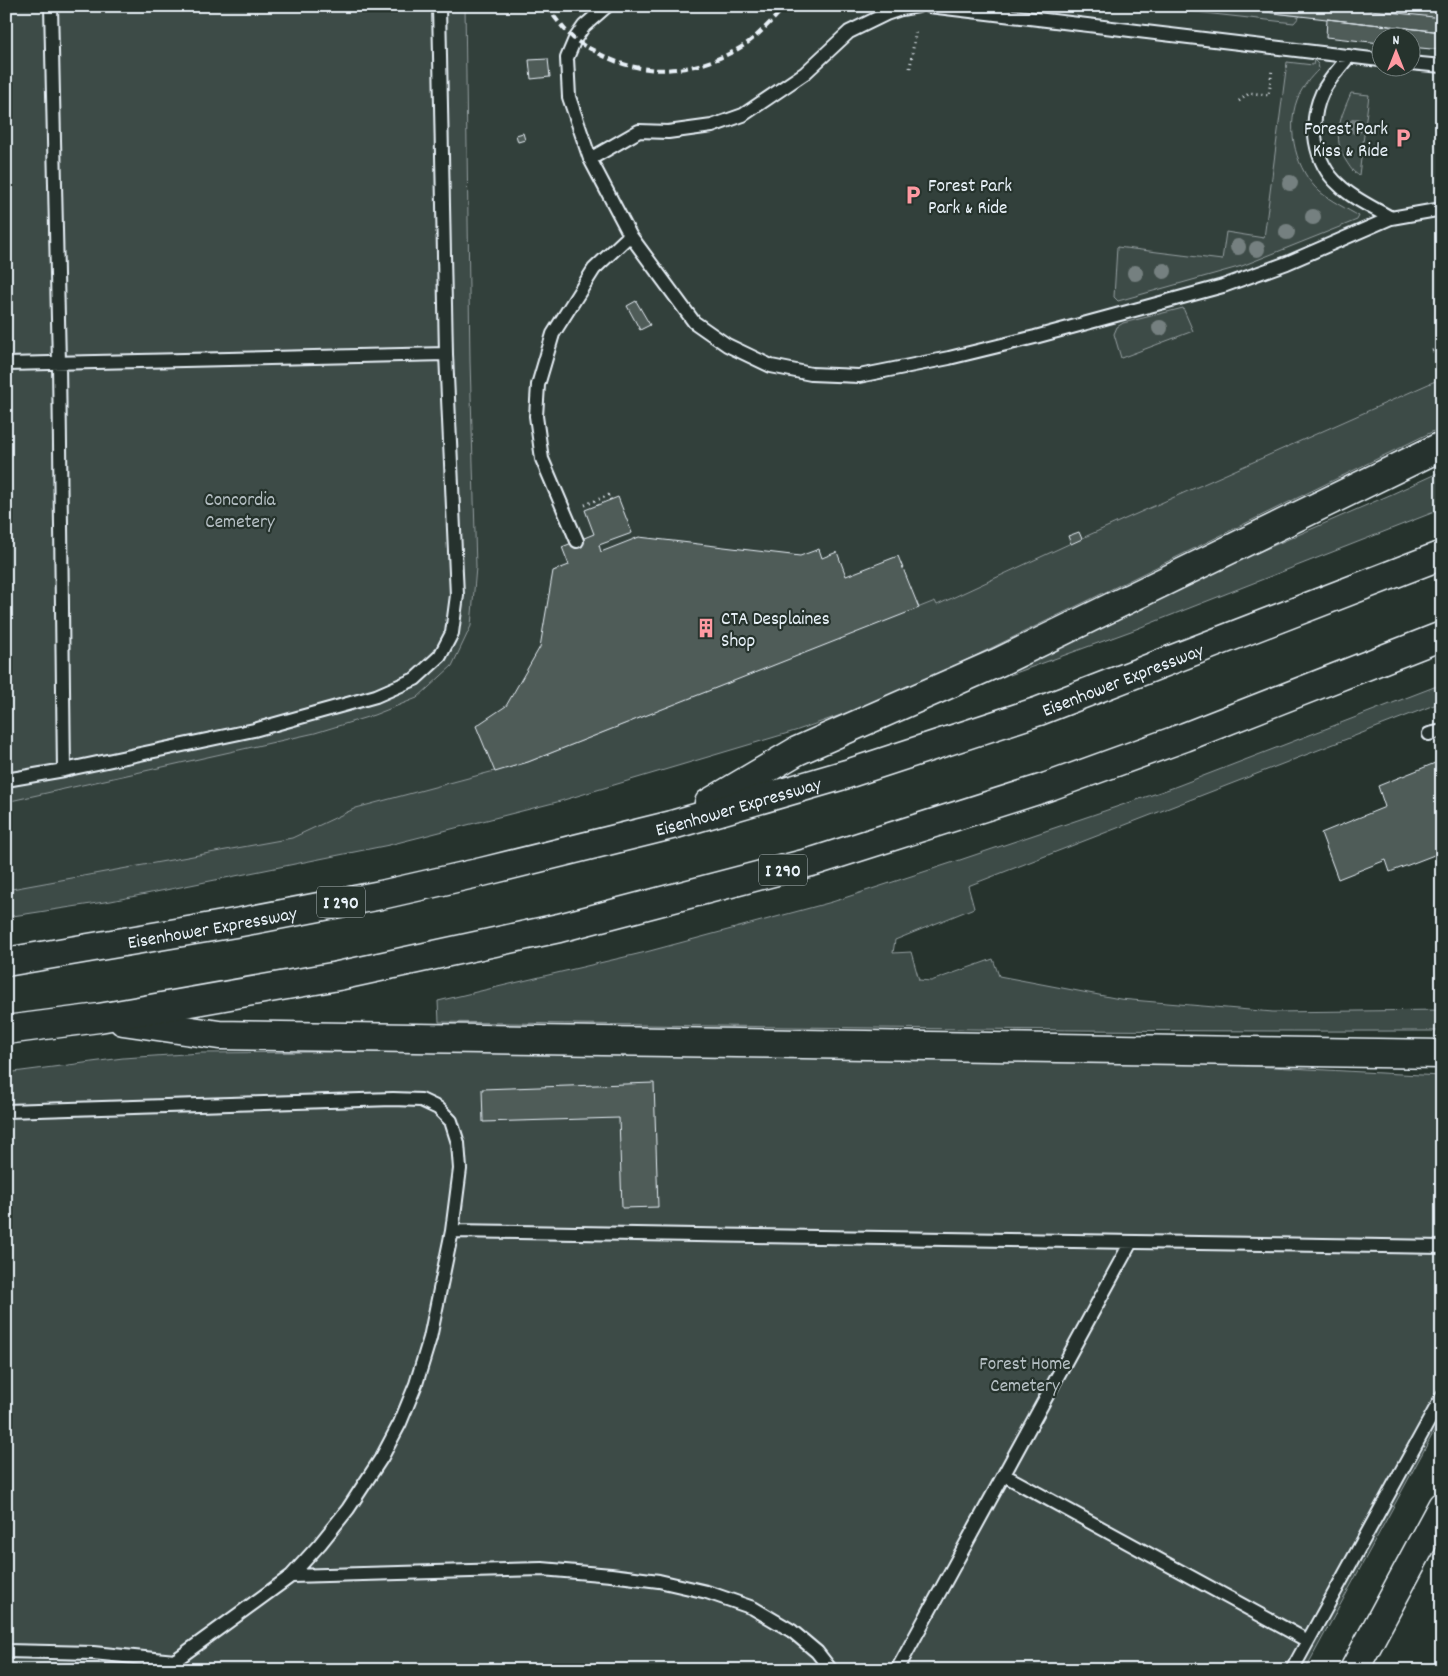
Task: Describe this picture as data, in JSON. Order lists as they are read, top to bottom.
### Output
{
  "streets": {
    "main road": ["Eisenhower Expressway", "I 290"]
  },
  "parks": ["Concordia Cemetery", "Forest Home Cemetery"],
  "places": {
    "parking": ["Forest Park Kiss & Ride", "Forest Park Park & Ride"],
    "building": ["CTA Desplaines Shop"]
  },
  "north": "top"
}
